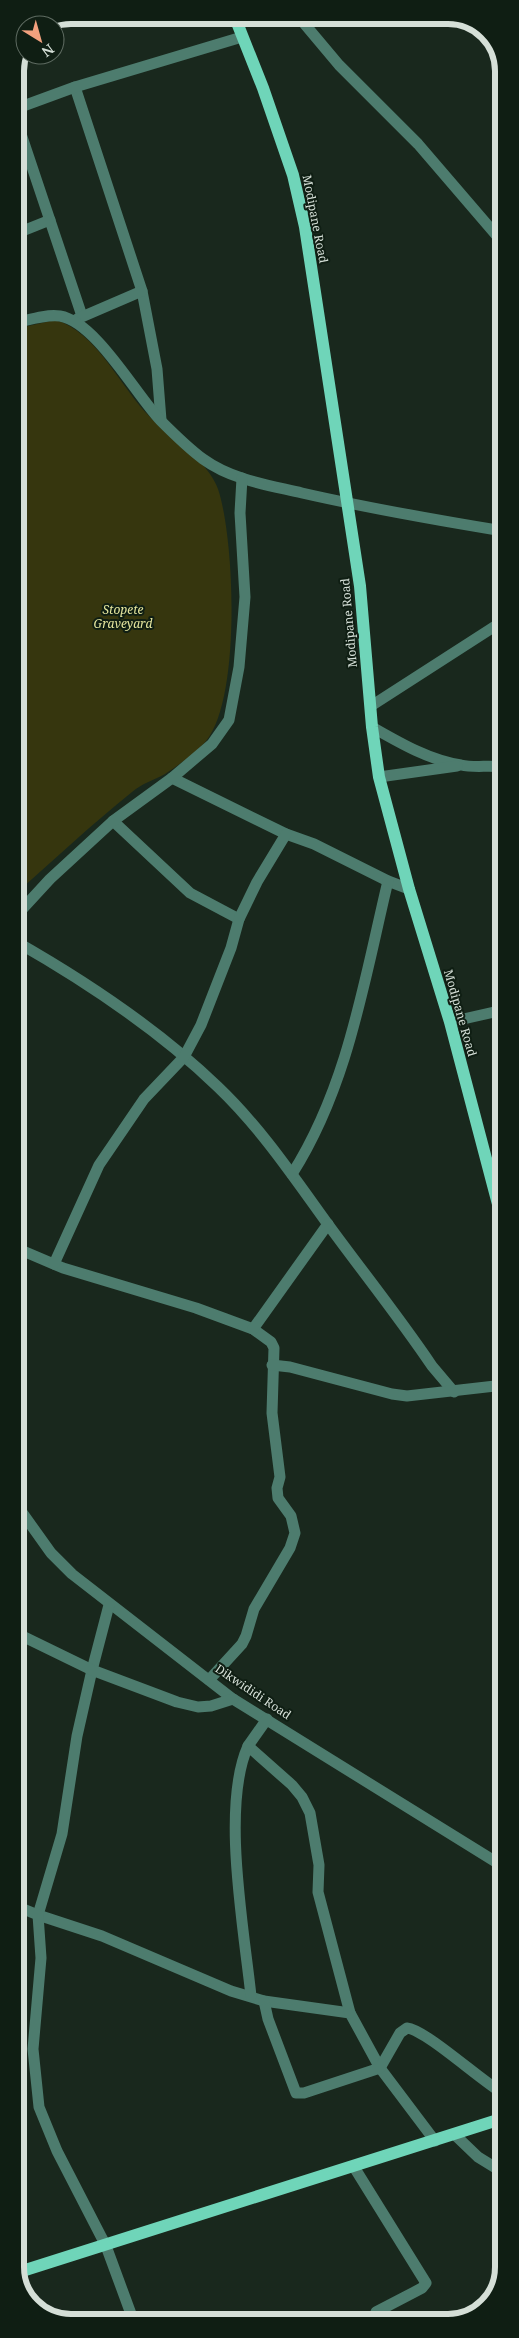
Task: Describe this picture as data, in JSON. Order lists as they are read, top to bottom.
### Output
{
  "streets": {
    "main road": ["Modipane Road"],
    "street": ["Dikwididi Road"]
  },
  "parks": ["Stopete Graveyard"],
  "north": "bottom right"
}
